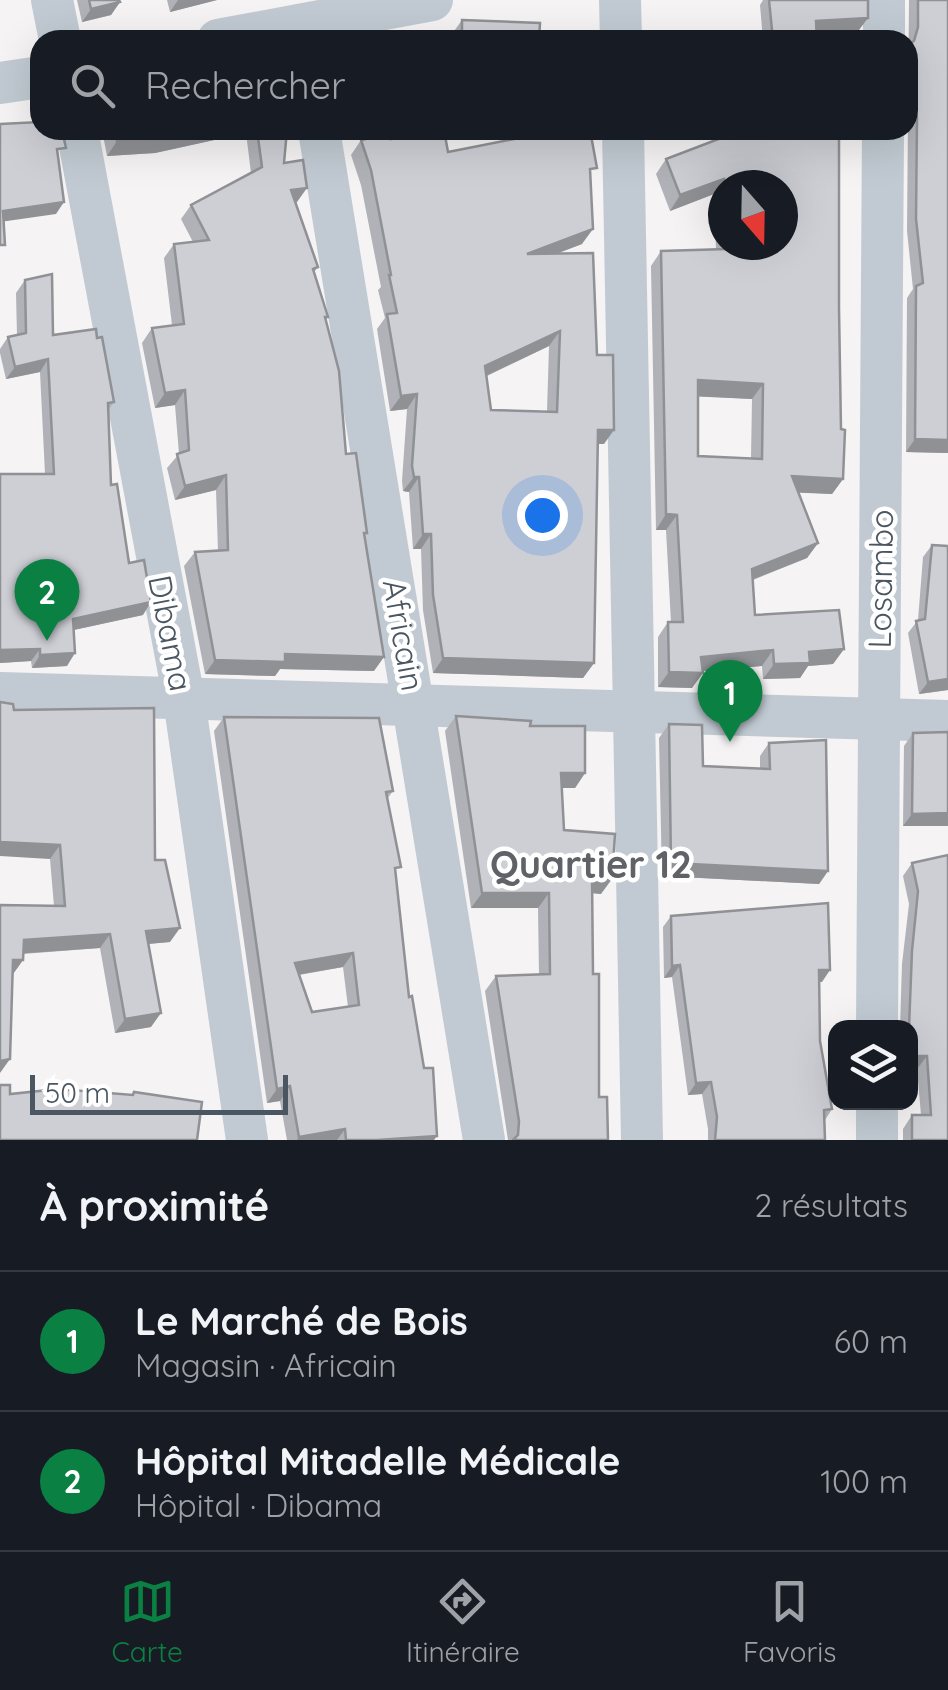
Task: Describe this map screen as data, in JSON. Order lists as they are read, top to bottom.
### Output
{
  "streets": {
    "street": ["Losambo", "Dibama", "Africain"]
  },
  "districts": ["Quartier 12"],
  "scale_bar": "50 m",
  "north": "bottom",
  "page": {
    "search": "Rechercher",
    "pins": ["2", "1"],
    "scale": "50 m",
    "heading": ["À proximité", "2 résultats"],
    "list": [
      {
        "mark": "1",
        "name": "Le Marché de Bois",
        "note": "Magasin · Africain",
        "value": "60 m"
      },
      {
        "mark": "2",
        "name": "Hôpital Mitadelle Médicale",
        "note": "Hôpital · Dibama",
        "value": "100 m"
      }
    ],
    "nav": ["Carte", "Itinéraire", "Favoris"]
  }
}
